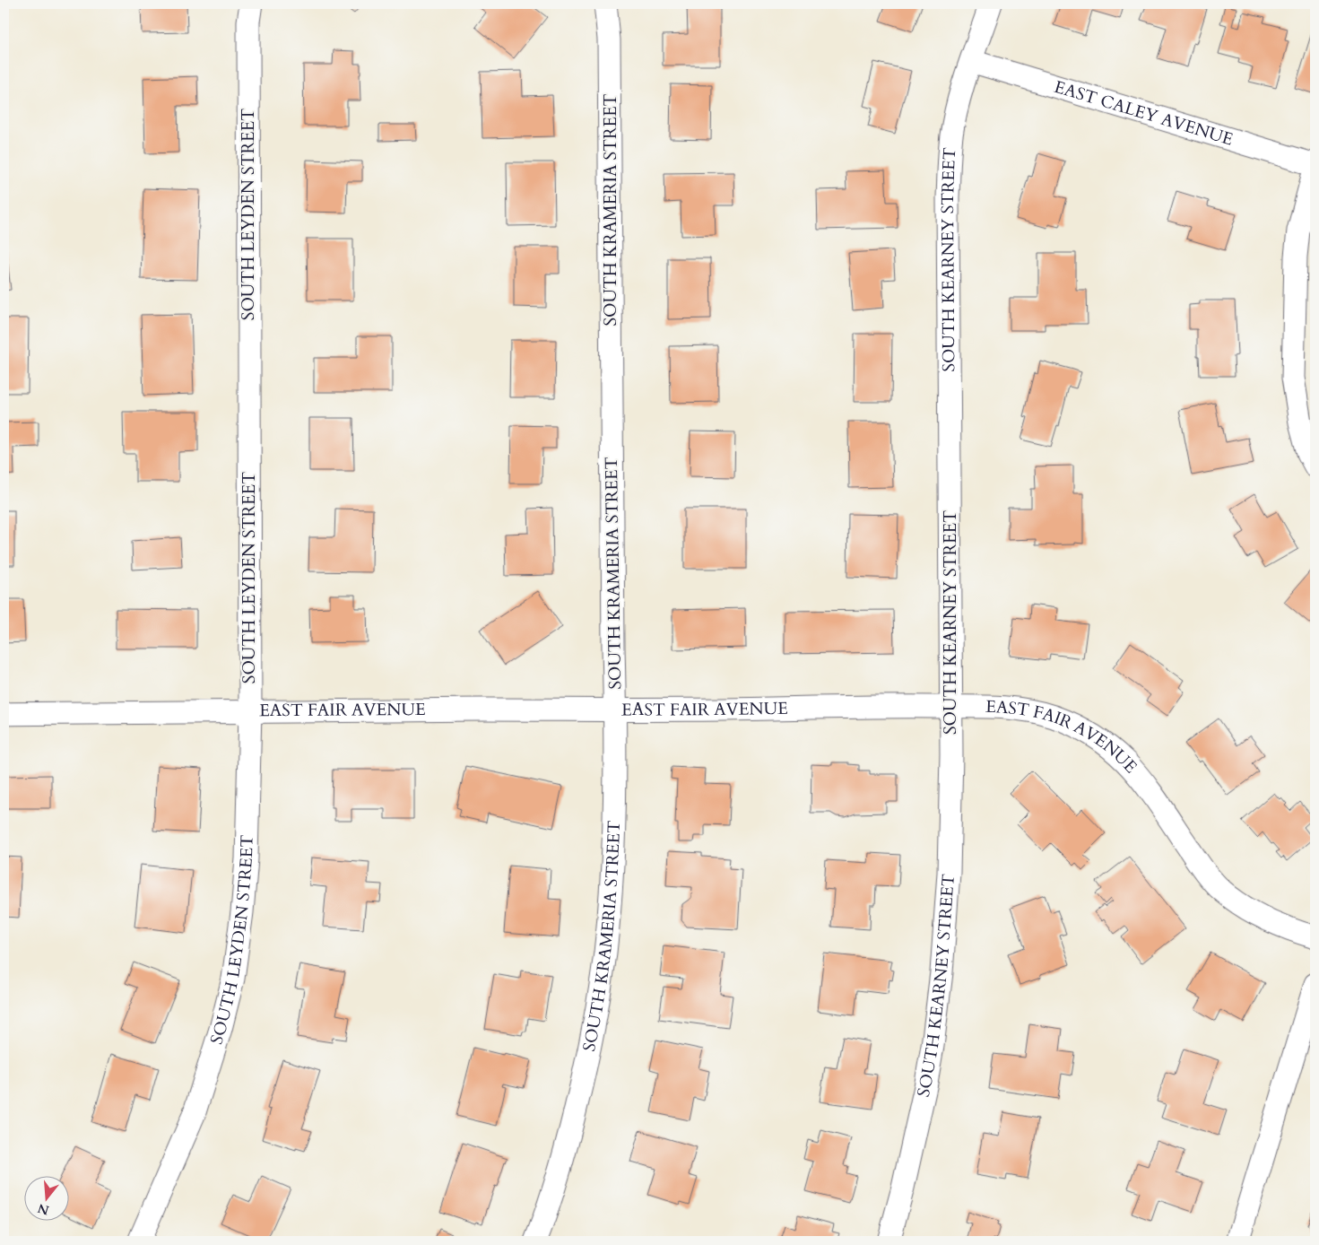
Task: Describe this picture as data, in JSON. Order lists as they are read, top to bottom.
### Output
{
  "streets": {
    "street": [
      "EAST CALEY AVENUE",
      "SOUTH KRAMERIA STREET",
      "SOUTH LEYDEN STREET",
      "SOUTH KEARNEY STREET",
      "EAST FAIR AVENUE"
    ]
  },
  "crossings": [
    ["EAST CALEY AVENUE", "SOUTH KEARNEY STREET"],
    ["SOUTH KRAMERIA STREET", "EAST FAIR AVENUE"],
    ["SOUTH LEYDEN STREET", "EAST FAIR AVENUE"],
    ["SOUTH KEARNEY STREET", "EAST FAIR AVENUE"]
  ],
  "north": "bottom"
}
